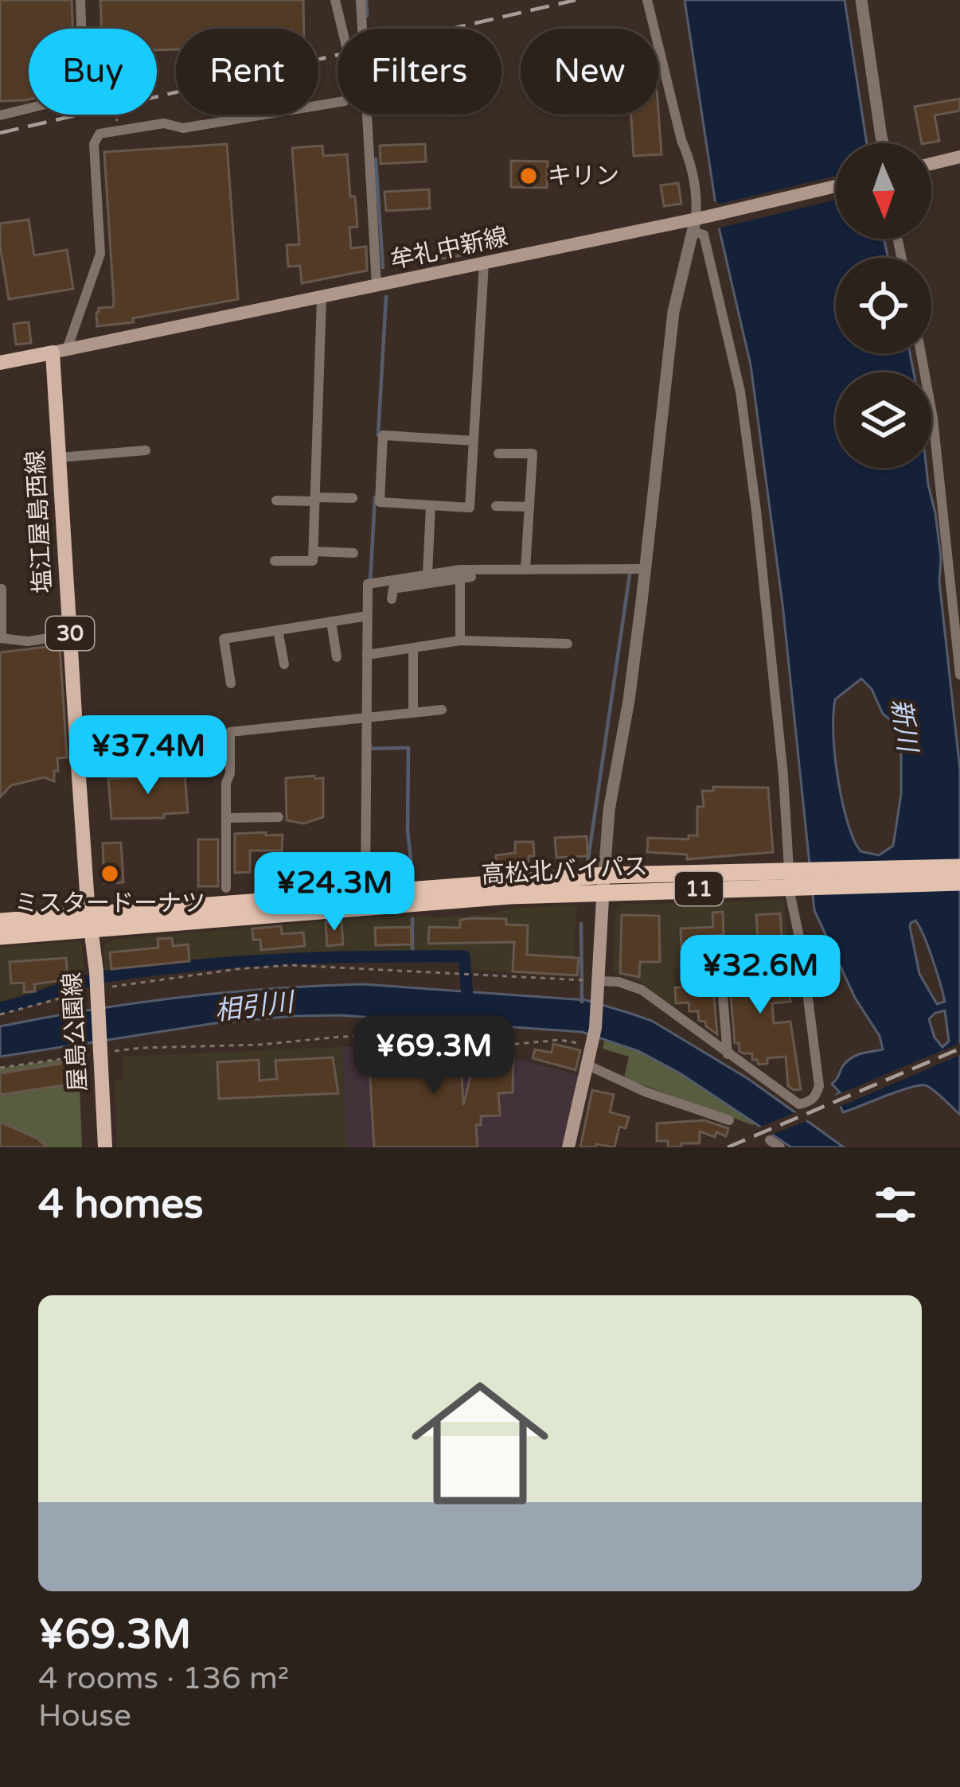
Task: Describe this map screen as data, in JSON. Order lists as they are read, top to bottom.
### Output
{
  "streets": {
    "highway": ["高松北バイパス", "11"],
    "main road": [
      "牟礼中新線",
      "塩江屋島西線",
      "30",
      "屋島公園線"
    ]
  },
  "crossings": [
    ["牟礼中新線", "塩江屋島西線"],
    ["塩江屋島西線", "高松北バイパス"],
    ["塩江屋島西線", "屋島公園線"],
    ["高松北バイパス", "屋島公園線"]
  ],
  "water": ["新川", "相引川"],
  "places": ["キリン", "ミスタードーナツ"],
  "north": "bottom",
  "page": {
    "chip": [
      "Buy",
      "Rent",
      "Filters",
      "New"
    ],
    "price": [
      "¥37.4M",
      "¥24.3M",
      "¥32.6M",
      "¥69.3M"
    ],
    "heading": "4 homes",
    "list": [
      {
        "name": "¥69.3M",
        "note": "4 rooms · 136 m² · House"
      }
    ]
  }
}
